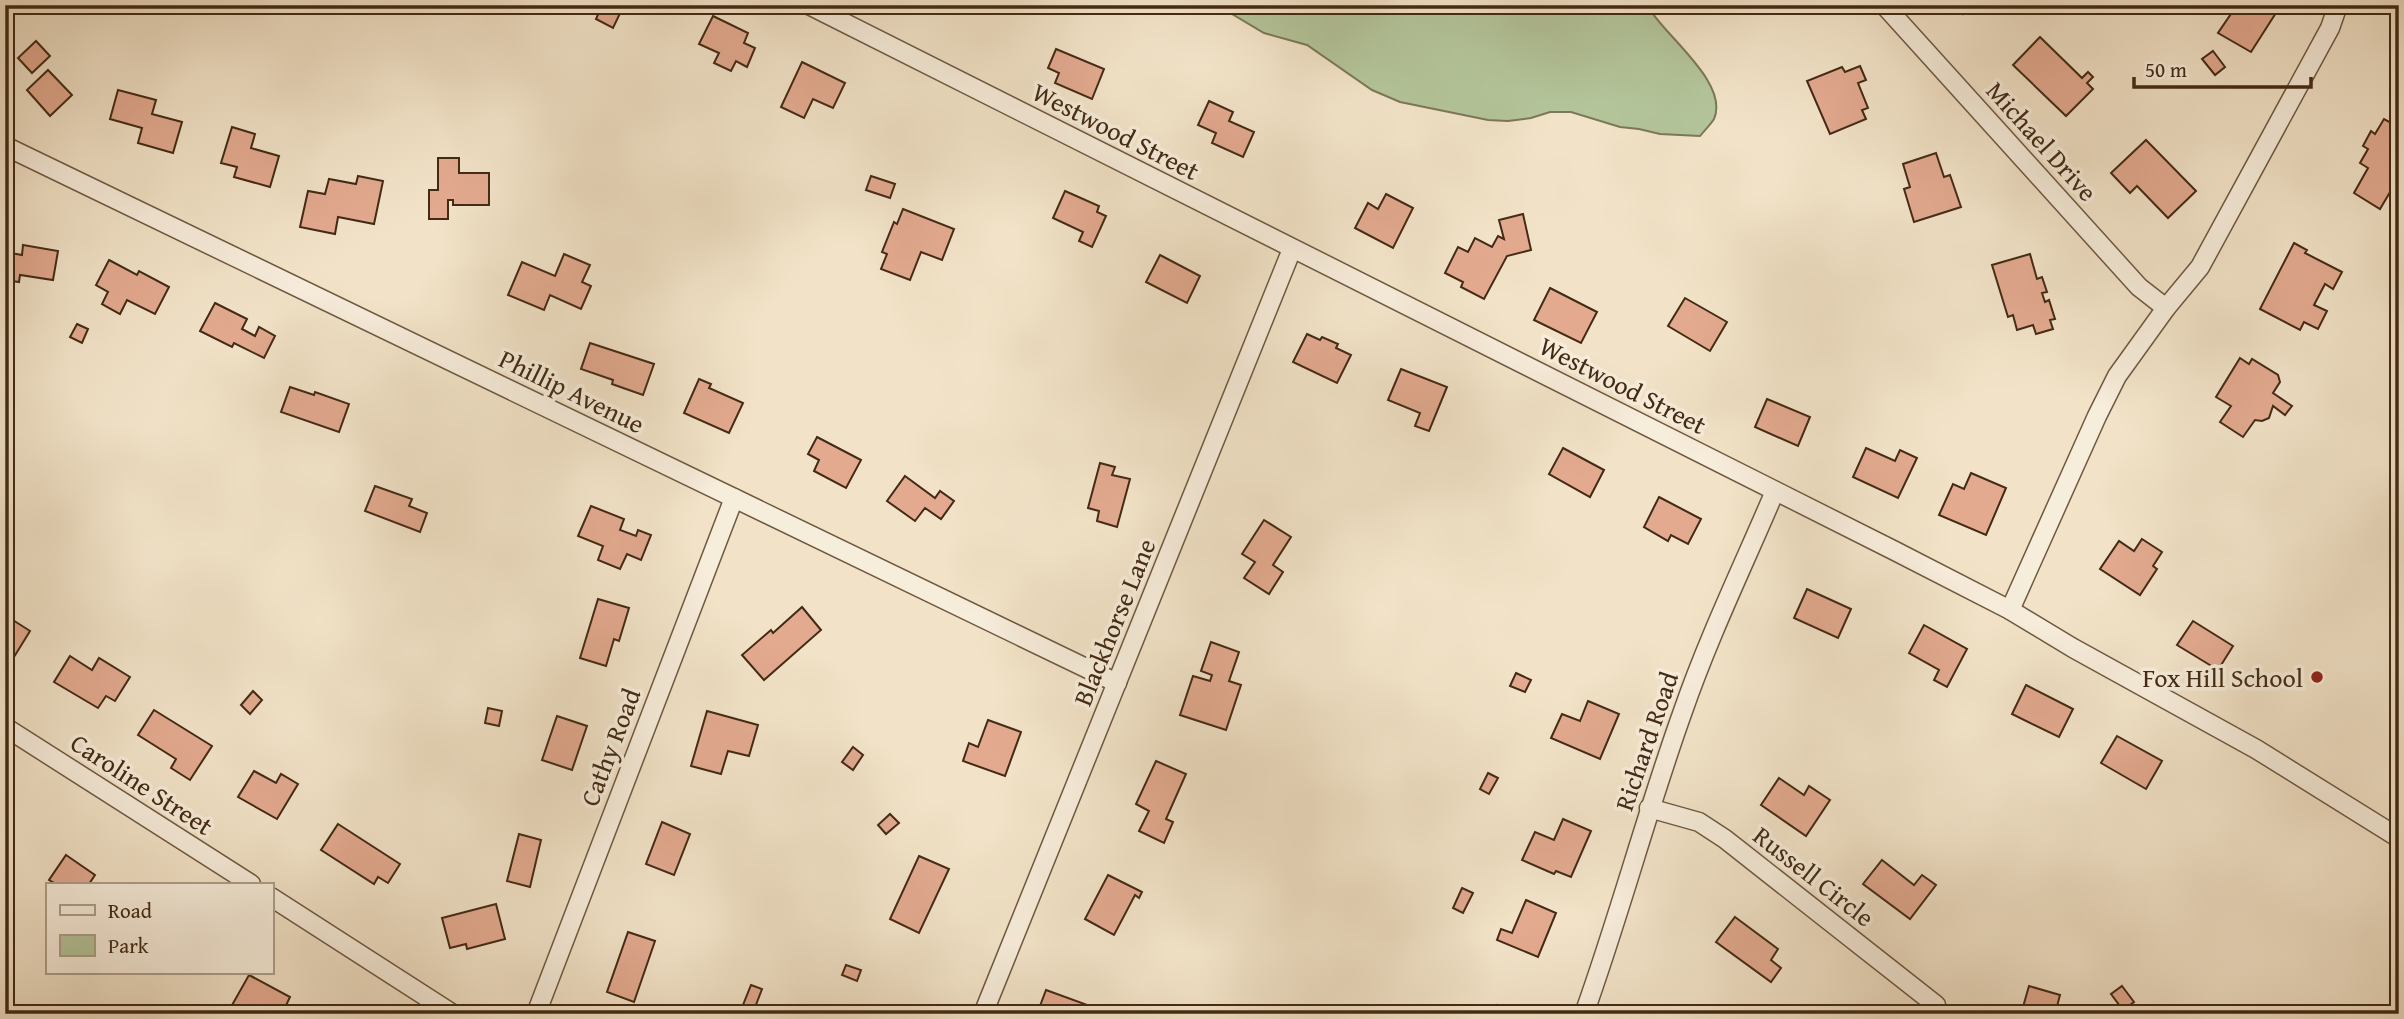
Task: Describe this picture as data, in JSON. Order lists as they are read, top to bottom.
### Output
{
  "streets": {
    "street": [
      "Westwood Street",
      "Michael Drive",
      "Phillip Avenue",
      "Blackhorse Lane",
      "Richard Road",
      "Cathy Road",
      "Caroline Street",
      "Russell Circle"
    ]
  },
  "crossings": [
    ["Westwood Street", "Blackhorse Lane"],
    ["Westwood Street", "Richard Road"],
    ["Phillip Avenue", "Blackhorse Lane"],
    ["Phillip Avenue", "Cathy Road"],
    ["Richard Road", "Russell Circle"]
  ],
  "places": ["Fox Hill School"],
  "legend": ["Road", "Park"],
  "scale_bar": "50 m"
}
